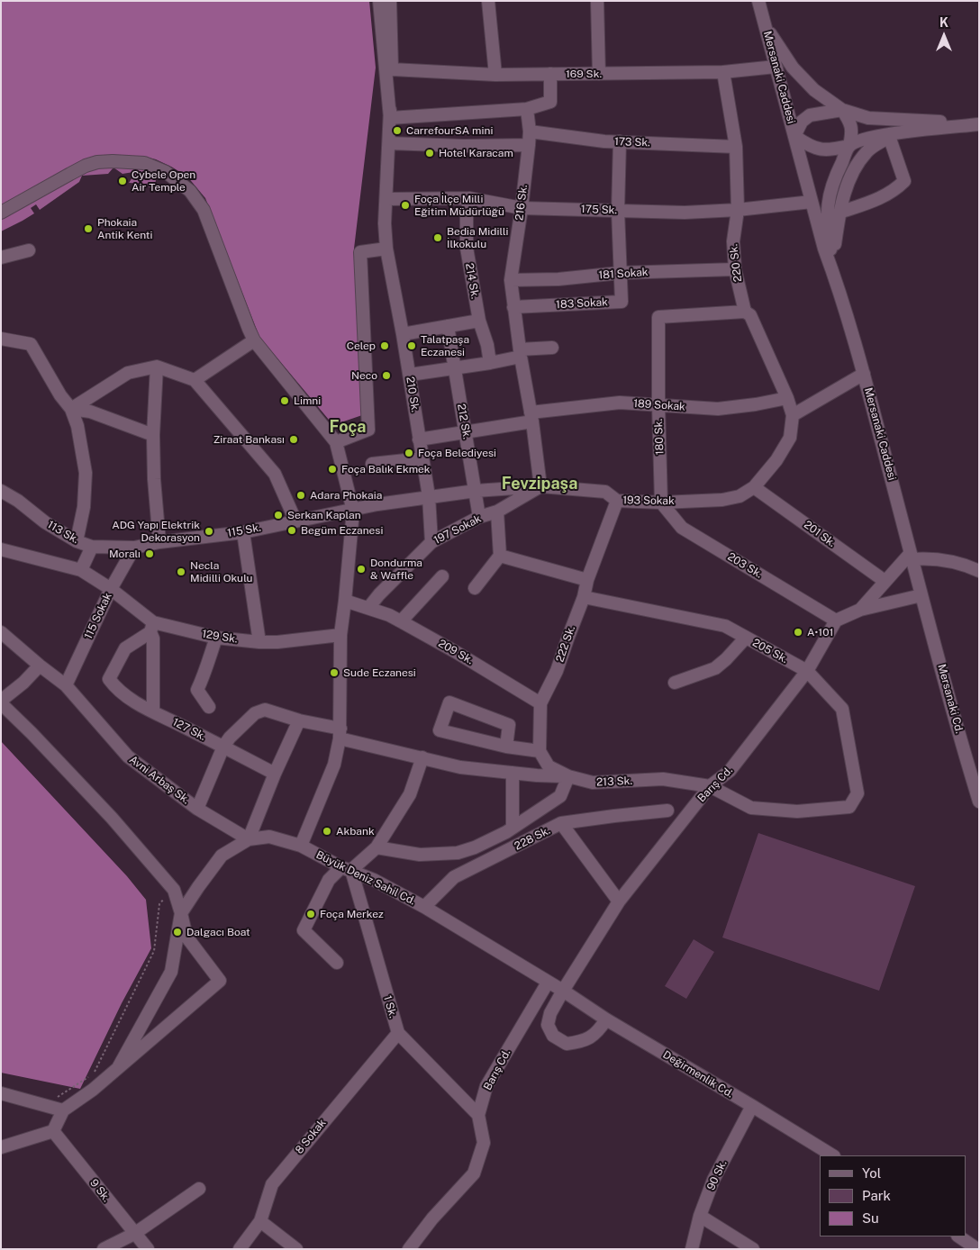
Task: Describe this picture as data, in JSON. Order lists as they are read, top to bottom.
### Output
{
  "streets": {
    "street": [
      "169 Sk.",
      "Mersanaki Caddesi",
      "173 Sk.",
      "216 Sk.",
      "175 Sk.",
      "220 Sk.",
      "181 Sokak",
      "214 Sk.",
      "183 Sokak",
      "210 Sk.",
      "189 Sokak",
      "212 Sk.",
      "180 Sk.",
      "193 Sokak",
      "197 Sokak",
      "115 Sk.",
      "113 Sk.",
      "201 Sk.",
      "203 Sk.",
      "115 Sokak",
      "129 Sk.",
      "222 Sk.",
      "205 Sk.",
      "209 Sk.",
      "Mersanaki Cd.",
      "127 Sk.",
      "Avni Arbaş Sk.",
      "213 Sk.",
      "Barış Cd.",
      "228 Sk.",
      "Büyük Deniz Sahil Cd.",
      "1 Sk.",
      "Değirmenlik Cd.",
      "8 Sokak",
      "90 Sk.",
      "9 Sk."
    ]
  },
  "crossings": [
    ["169 Sk.", "Mersanaki Caddesi"],
    ["169 Sk.", "220 Sk."],
    ["Mersanaki Caddesi", "175 Sk."],
    ["Mersanaki Caddesi", "Mersanaki Cd."],
    ["173 Sk.", "216 Sk."],
    ["173 Sk.", "220 Sk."],
    ["216 Sk.", "175 Sk."],
    ["216 Sk.", "181 Sokak"],
    ["216 Sk.", "183 Sokak"],
    ["216 Sk.", "189 Sokak"],
    ["216 Sk.", "193 Sokak"],
    ["216 Sk.", "197 Sokak"],
    ["175 Sk.", "220 Sk."],
    ["175 Sk.", "214 Sk."],
    ["175 Sk.", "210 Sk."],
    ["220 Sk.", "181 Sokak"],
    ["220 Sk.", "189 Sokak"],
    ["220 Sk.", "180 Sk."],
    ["220 Sk.", "193 Sokak"],
    ["181 Sokak", "183 Sokak"],
    ["210 Sk.", "189 Sokak"],
    ["210 Sk.", "193 Sokak"],
    ["210 Sk.", "197 Sokak"],
    ["189 Sokak", "212 Sk."],
    ["189 Sokak", "180 Sk."],
    ["212 Sk.", "193 Sokak"],
    ["212 Sk.", "197 Sokak"],
    ["180 Sk.", "193 Sokak"],
    ["180 Sk.", "203 Sk."],
    ["193 Sokak", "197 Sokak"],
    ["193 Sokak", "115 Sk."],
    ["193 Sokak", "201 Sk."],
    ["193 Sokak", "203 Sk."],
    ["193 Sokak", "222 Sk."],
    ["197 Sokak", "209 Sk."],
    ["115 Sk.", "113 Sk."],
    ["115 Sk.", "115 Sokak"],
    ["113 Sk.", "115 Sokak"],
    ["203 Sk.", "Barış Cd."],
    ["115 Sokak", "129 Sk."],
    ["115 Sokak", "Avni Arbaş Sk."],
    ["129 Sk.", "127 Sk."],
    ["222 Sk.", "205 Sk."],
    ["222 Sk.", "209 Sk."],
    ["205 Sk.", "213 Sk."],
    ["205 Sk.", "Barış Cd."],
    ["Avni Arbaş Sk.", "Büyük Deniz Sahil Cd."],
    ["213 Sk.", "Barış Cd."],
    ["Barış Cd.", "228 Sk."],
    ["Barış Cd.", "Büyük Deniz Sahil Cd."],
    ["Barış Cd.", "1 Sk."],
    ["Barış Cd.", "Değirmenlik Cd."],
    ["228 Sk.", "Büyük Deniz Sahil Cd."],
    ["Büyük Deniz Sahil Cd.", "1 Sk."],
    ["Büyük Deniz Sahil Cd.", "Değirmenlik Cd."],
    ["1 Sk.", "8 Sokak"],
    ["Değirmenlik Cd.", "90 Sk."]
  ],
  "districts": ["Foça", "Fevzipaşa"],
  "places": [
    "CarrefourSA mini",
    "Hotel Karacam",
    "Cybele Open Air Temple",
    "Foça İlçe Milli Eğitim Müdürlüğü",
    "Phokaia Antik Kenti",
    "Bedia Midilli İlkokulu",
    "Celep",
    "Talatpaşa Eczanesi",
    "Neco",
    "Limni",
    "Ziraat Bankası",
    "Foça Belediyesi",
    "Foça Balık Ekmek",
    "Adara Phokaia",
    "Serkan Kaplan",
    "Begüm Eczanesi",
    "ADG Yapı Elektrik Dekorasyon",
    "Moralı",
    "Dondurma & Waffle",
    "Necla Midilli Okulu",
    "A•101",
    "Sude Eczanesi",
    "Akbank",
    "Foça Merkez",
    "Dalgacı Boat"
  ],
  "legend": ["Yol", "Park", "Su"],
  "north": "top"
}
